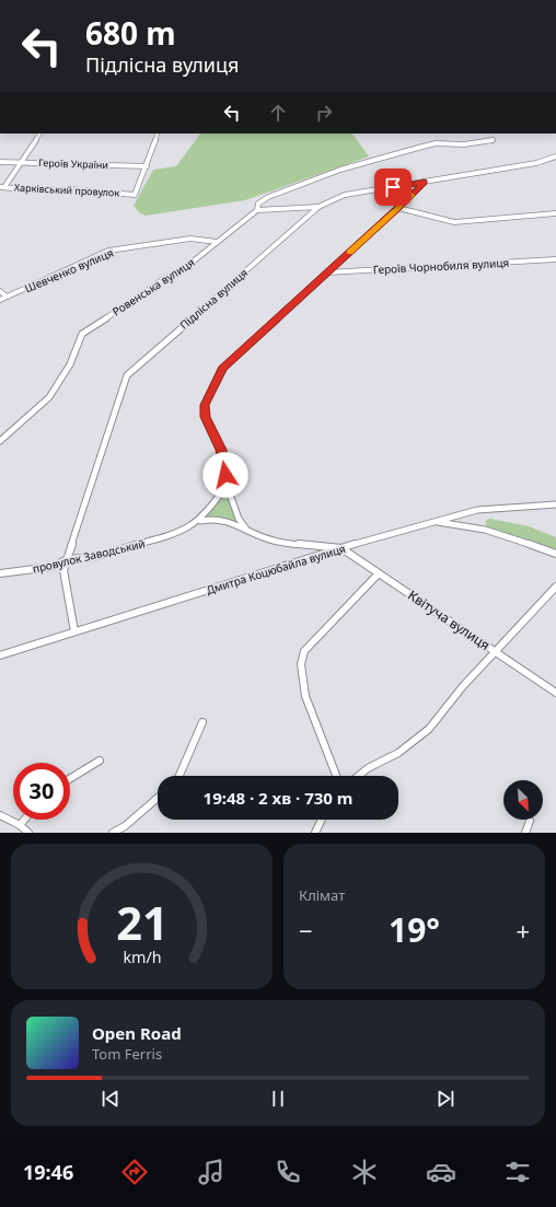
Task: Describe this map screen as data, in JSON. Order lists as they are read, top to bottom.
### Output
{
  "streets": {
    "street": [
      "Героїв України",
      "Харківський провулок",
      "Героїв Чорнобиля вулиця",
      "Шевченко вулиця",
      "Ровенська вулиця",
      "Підлісна вулиця",
      "провулок Заводський",
      "Дмитра Коцюбайла вулиця",
      "Квітуча вулиця"
    ]
  },
  "crossings": [
    ["Героїв України", "Харківський провулок"],
    ["Шевченко вулиця", "Ровенська вулиця"],
    ["Підлісна вулиця", "провулок Заводський"],
    ["Підлісна вулиця", "Дмитра Коцюбайла вулиця"],
    ["Дмитра Коцюбайла вулиця", "Квітуча вулиця"]
  ],
  "north": "bottom right",
  "page": {
    "turn": ["680 m", "Підлісна вулиця"],
    "limit": "30",
    "trip": "19:48 · 2 хв · 730 m",
    "tile": "Клімат",
    "heat": ["−", "19°", "+"],
    "song": ["Open Road", "Tom Ferris"],
    "tabs": "19:46",
    "gauge": ["21", "km/h"]
  }
}
